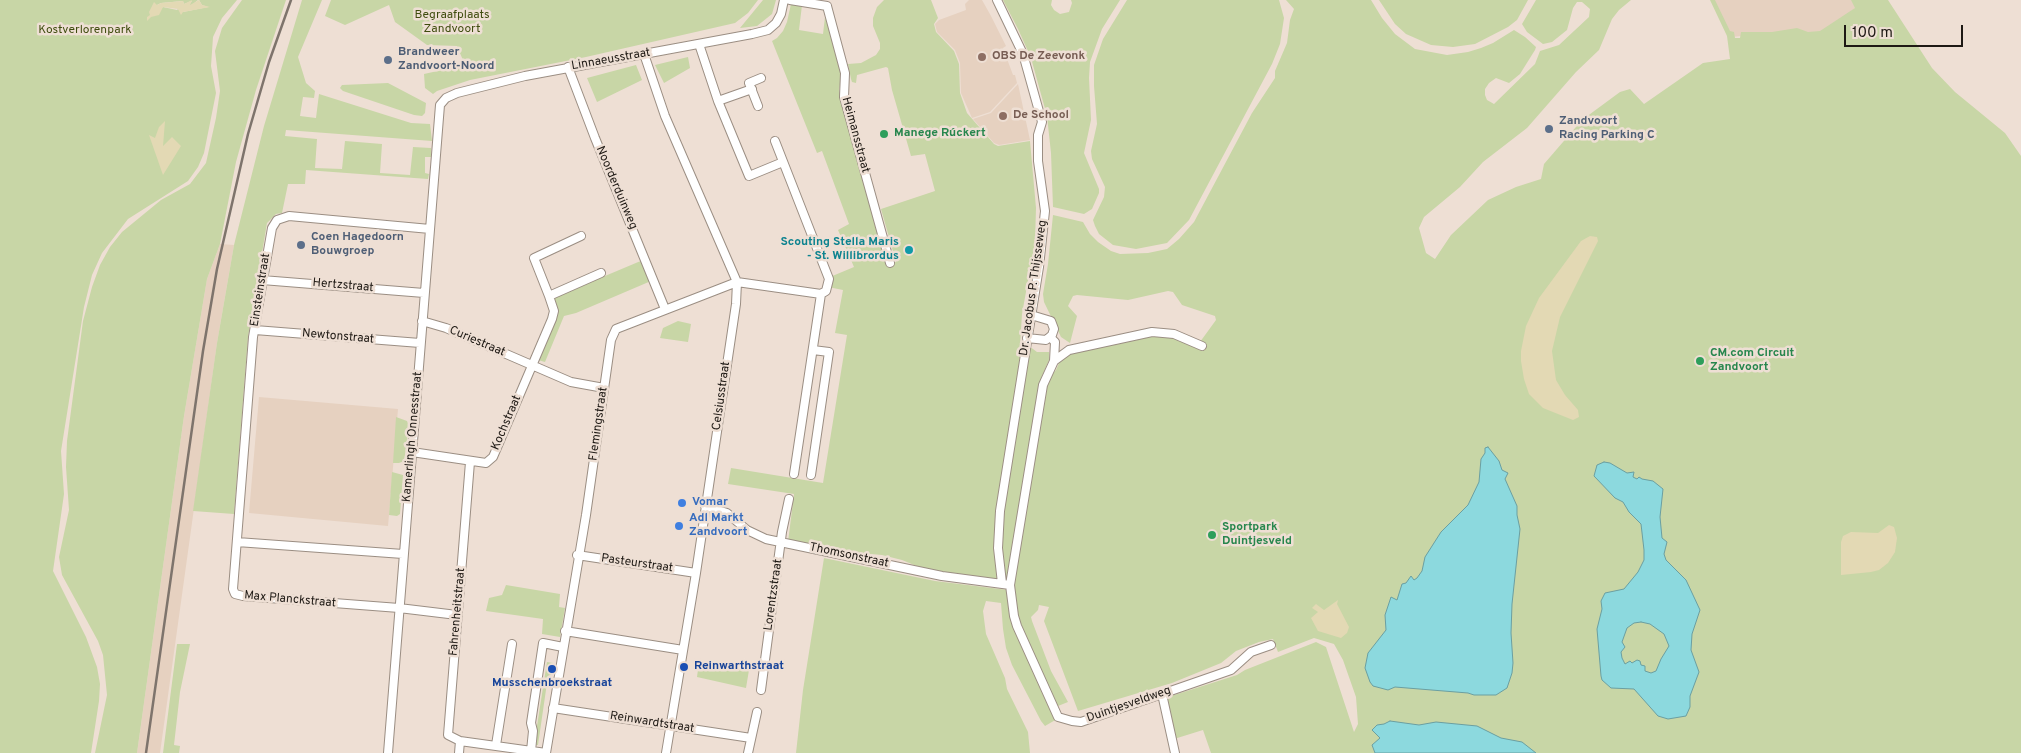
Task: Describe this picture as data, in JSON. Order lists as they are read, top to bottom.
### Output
{
  "streets": {
    "street": [
      "Linnaeusstraat",
      "Heimansstraat",
      "Noorderduinweg",
      "Hertzstraat",
      "Dr. Jacobus P. Thijsseweg",
      "Einsteinstraat",
      "Newtonstraat",
      "Curiestraat",
      "Celsiusstraat",
      "Kochstraat",
      "Flemingstraat",
      "Kamerlingh Onnesstraat",
      "Thomsonstraat",
      "Pasteurstraat",
      "Lorentzstraat",
      "Max Planckstraat",
      "Fahrenheitstraat",
      "Duintjesveldweg",
      "Reinwardtstraat"
    ]
  },
  "crossings": [
    ["Linnaeusstraat", "Noorderduinweg"],
    ["Linnaeusstraat", "Celsiusstraat"],
    ["Linnaeusstraat", "Kamerlingh Onnesstraat"],
    ["Noorderduinweg", "Flemingstraat"],
    ["Hertzstraat", "Einsteinstraat"],
    ["Hertzstraat", "Kamerlingh Onnesstraat"],
    ["Dr. Jacobus P. Thijsseweg", "Thomsonstraat"],
    ["Dr. Jacobus P. Thijsseweg", "Duintjesveldweg"],
    ["Einsteinstraat", "Newtonstraat"],
    ["Einsteinstraat", "Kamerlingh Onnesstraat"],
    ["Einsteinstraat", "Max Planckstraat"],
    ["Newtonstraat", "Kamerlingh Onnesstraat"],
    ["Curiestraat", "Kochstraat"],
    ["Curiestraat", "Flemingstraat"],
    ["Curiestraat", "Kamerlingh Onnesstraat"],
    ["Celsiusstraat", "Flemingstraat"],
    ["Celsiusstraat", "Thomsonstraat"],
    ["Celsiusstraat", "Pasteurstraat"],
    ["Celsiusstraat", "Reinwardtstraat"],
    ["Kochstraat", "Kamerlingh Onnesstraat"],
    ["Kochstraat", "Fahrenheitstraat"],
    ["Flemingstraat", "Pasteurstraat"],
    ["Flemingstraat", "Reinwardtstraat"],
    ["Kamerlingh Onnesstraat", "Max Planckstraat"],
    ["Thomsonstraat", "Lorentzstraat"]
  ],
  "parks": ["Begraafplaats Zandvoort", "Kostverlorenpark"],
  "places": [
    "OBS De Zeevonk",
    "Brandweer Zandvoort-Noord",
    "De School",
    "Zandvoort Racing Parking C",
    "Manege Rúckert",
    "Coen Hagedoorn Bouwgroep",
    "Scouting Stella Maris - St. Willibrordus",
    "CM.com Circuit Zandvoort",
    "Vomar",
    "Adl Markt Zandvoort",
    "Sportpark Duintjesveld",
    "Reinwarthstraat",
    "Musschenbroekstraat"
  ],
  "scale_bar": "100 m"
}
